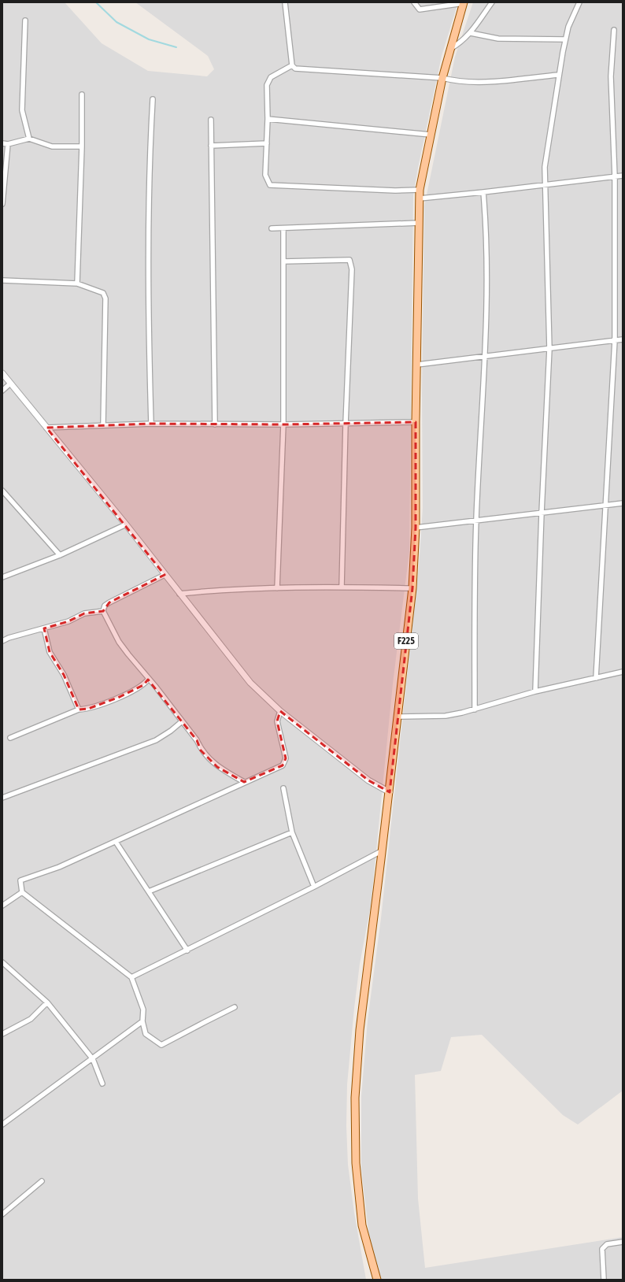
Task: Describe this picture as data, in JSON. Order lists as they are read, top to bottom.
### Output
{
  "streets": {
    "main road": ["F225"]
  }
}
